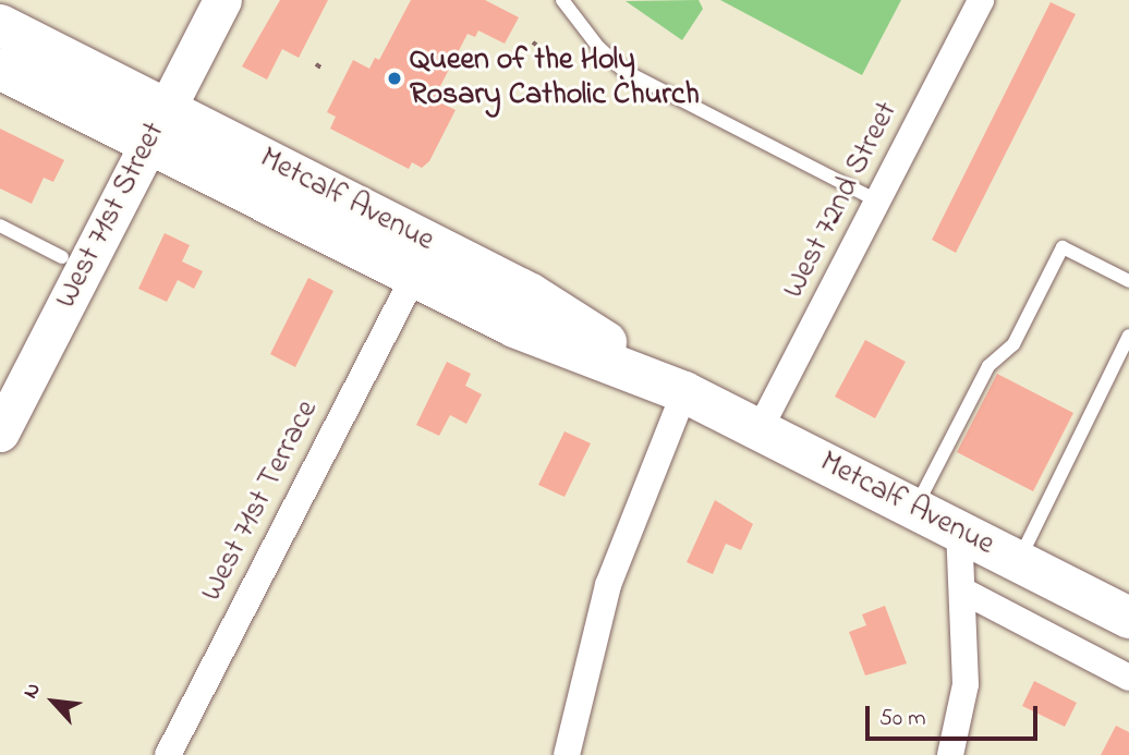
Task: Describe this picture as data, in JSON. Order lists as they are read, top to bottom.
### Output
{
  "streets": {
    "main road": ["Metcalf Avenue"],
    "street": ["West 72nd Street", "West 71st Street", "West 71st Terrace"]
  },
  "crossings": [
    ["Metcalf Avenue", "West 72nd Street"],
    ["Metcalf Avenue", "West 71st Street"],
    ["Metcalf Avenue", "West 71st Terrace"]
  ],
  "places": ["Queen of the Holy Rosary Catholic Church"],
  "scale_bar": "50 m",
  "north": "top left"
}
